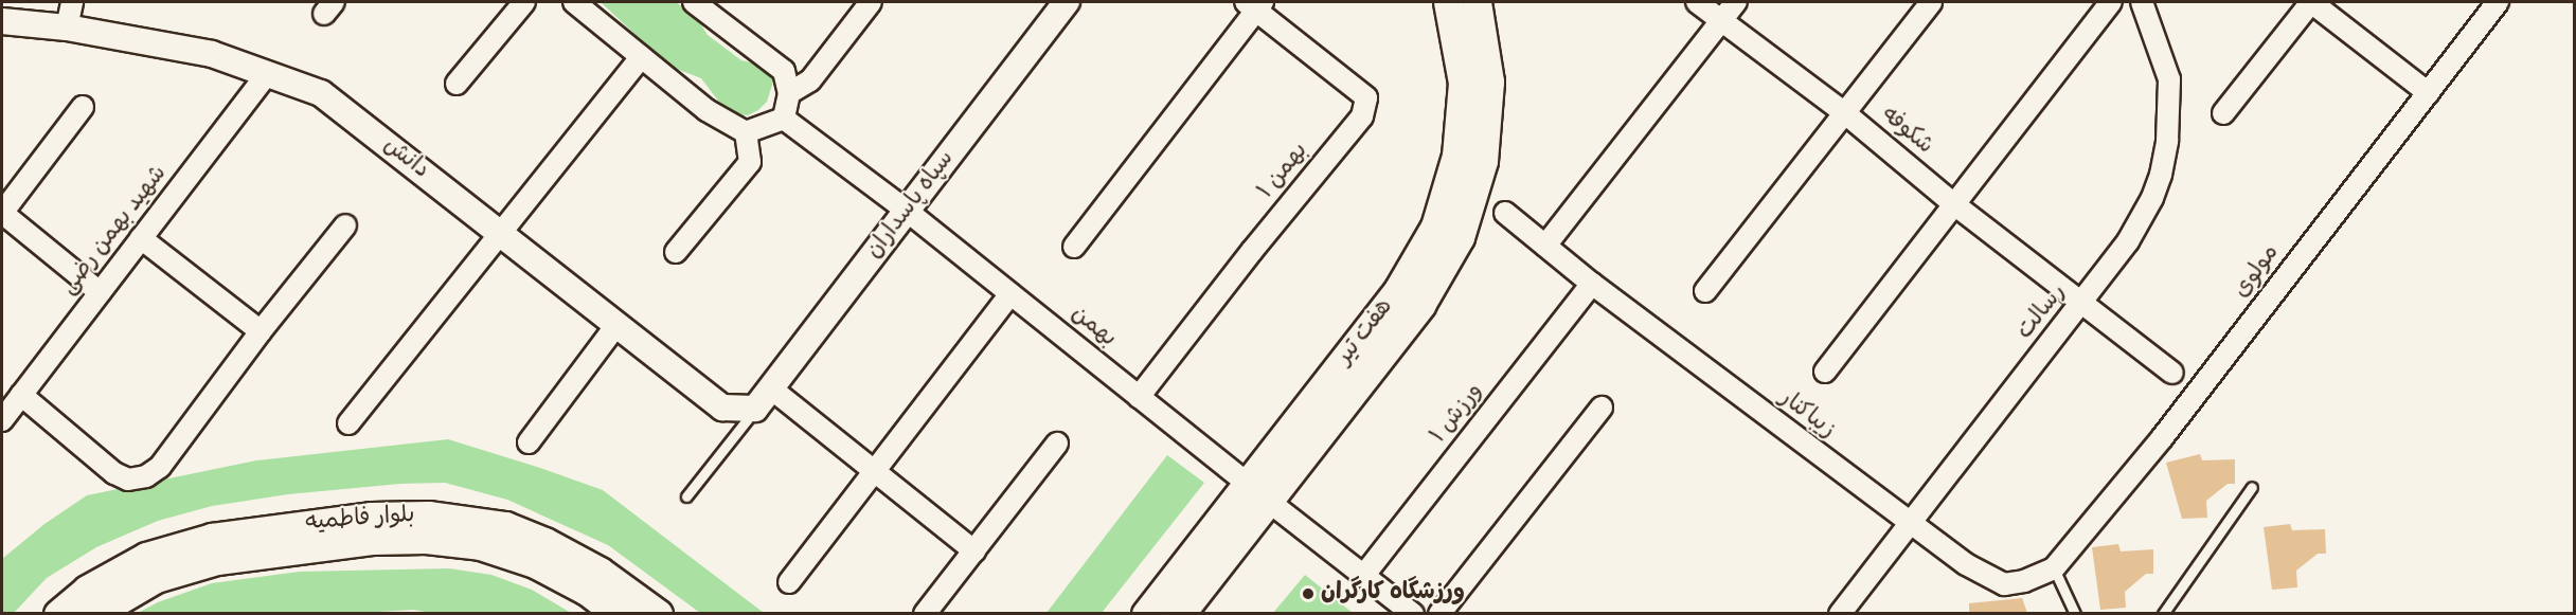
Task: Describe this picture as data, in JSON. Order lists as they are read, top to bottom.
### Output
{
  "streets": {
    "main road": ["هفت تیر", "بلوار فاطمیه"],
    "street": [
      "شکوفه",
      "دانش",
      "بهمن ۱",
      "سپاه پاسداران",
      "شهید بهمن رضی",
      "مولوی",
      "رسالت",
      "بهمن",
      "ورزش ۱",
      "زیباکنار"
    ]
  },
  "crossings": [
    ["شکوفه", "رسالت"],
    ["دانش", "سپاه پاسداران"],
    ["دانش", "شهید بهمن رضی"],
    ["بهمن ۱", "بهمن"],
    ["سپاه پاسداران", "بهمن"],
    ["مولوی", "زیباکنار"],
    ["رسالت", "زیباکنار"],
    ["بهمن", "هفت تیر"],
    ["بهمن", "ورزش ۱"],
    ["ورزش ۱", "زیباکنار"]
  ],
  "places": ["ورزشگاه کارگران"]
}
